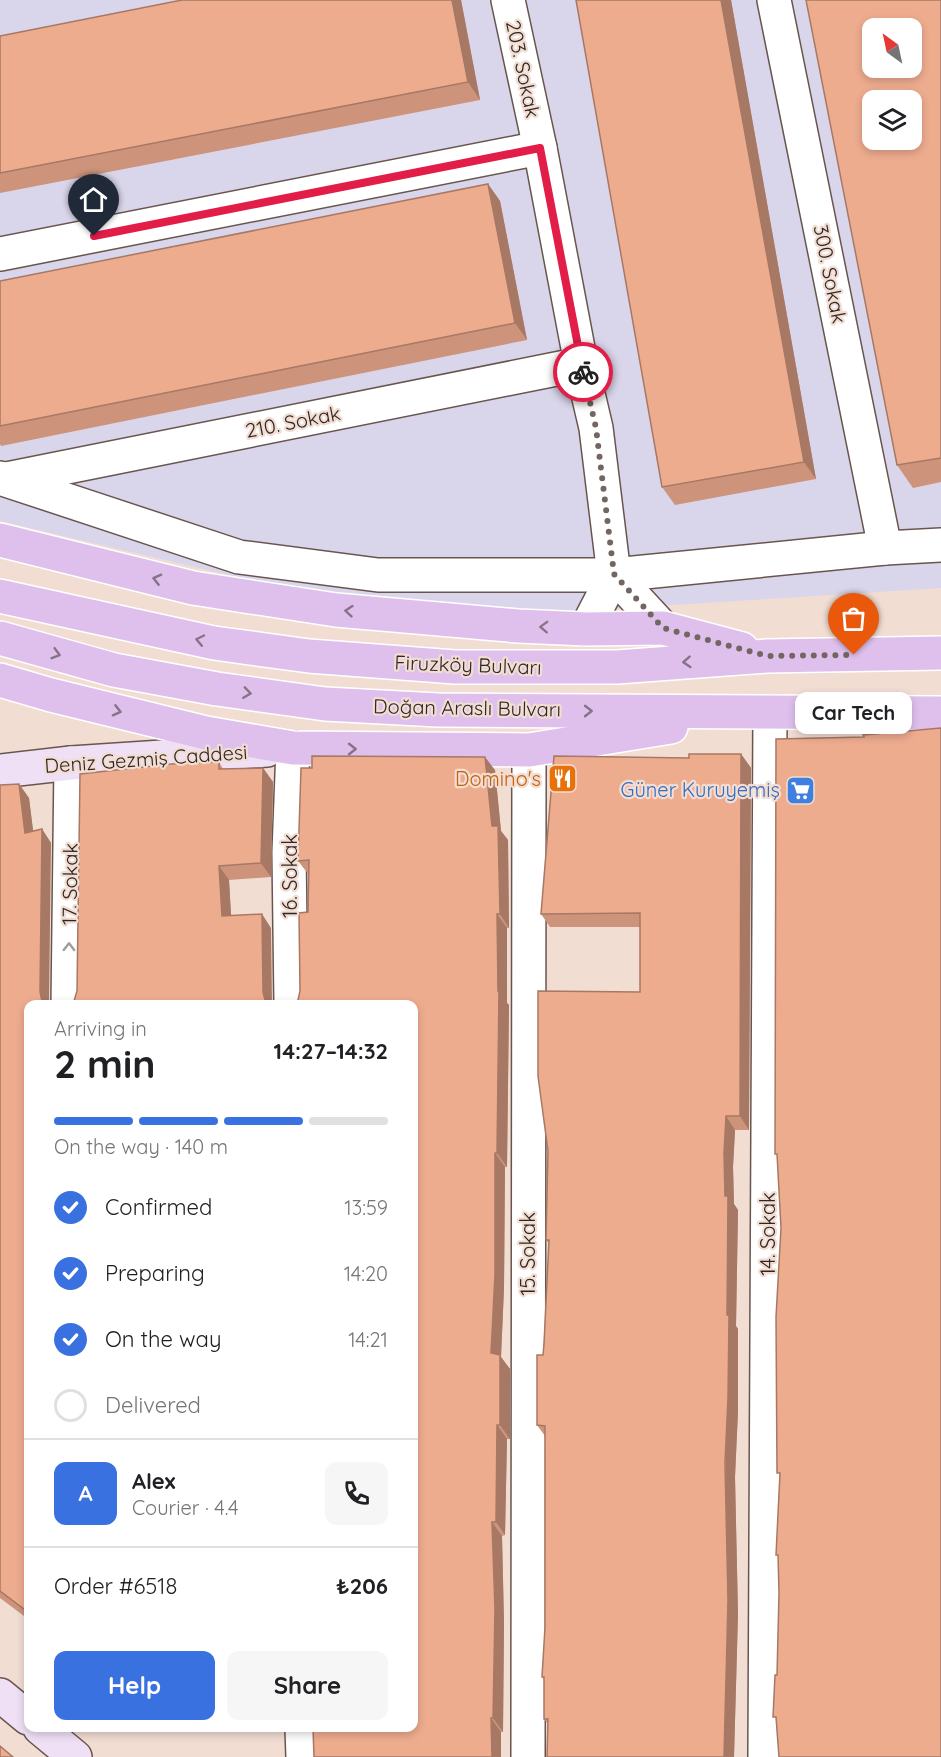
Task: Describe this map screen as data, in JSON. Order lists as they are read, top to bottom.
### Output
{
  "streets": {
    "main road": ["Firuzköy Bulvarı", "Doğan Araslı Bulvarı"],
    "street": [
      "203. Sokak",
      "300. Sokak",
      "210. Sokak",
      "Deniz Gezmiş Caddesi",
      "16. Sokak",
      "17. Sokak",
      "14. Sokak",
      "15. Sokak"
    ]
  },
  "crossings": [
    ["203. Sokak", "210. Sokak"],
    ["Doğan Araslı Bulvarı", "14. Sokak"],
    ["Deniz Gezmiş Caddesi", "16. Sokak"],
    ["Deniz Gezmiş Caddesi", "17. Sokak"]
  ],
  "one_way": ["17. Sokak"],
  "places": {
    "other": ["Car Tech"],
    "restaurant": ["Domino's"],
    "supermarket": ["Güner Kuruyemiş"]
  },
  "north": "top left",
  "page": {
    "bubble": "Car Tech",
    "heading": ["2 min", "Arriving in", "14:27–14:32"],
    "panel": [
      "Alex",
      "Courier · 4.4",
      "Order #6518",
      "₺206"
    ],
    "bar": "On the way · 140 m",
    "list": [
      ["Confirmed", "13:59"],
      ["Preparing", "14:20"],
      ["On the way", "14:21"],
      "Delivered"
    ],
    "round": "A",
    "buttons": ["Help", "Share"]
  }
}
